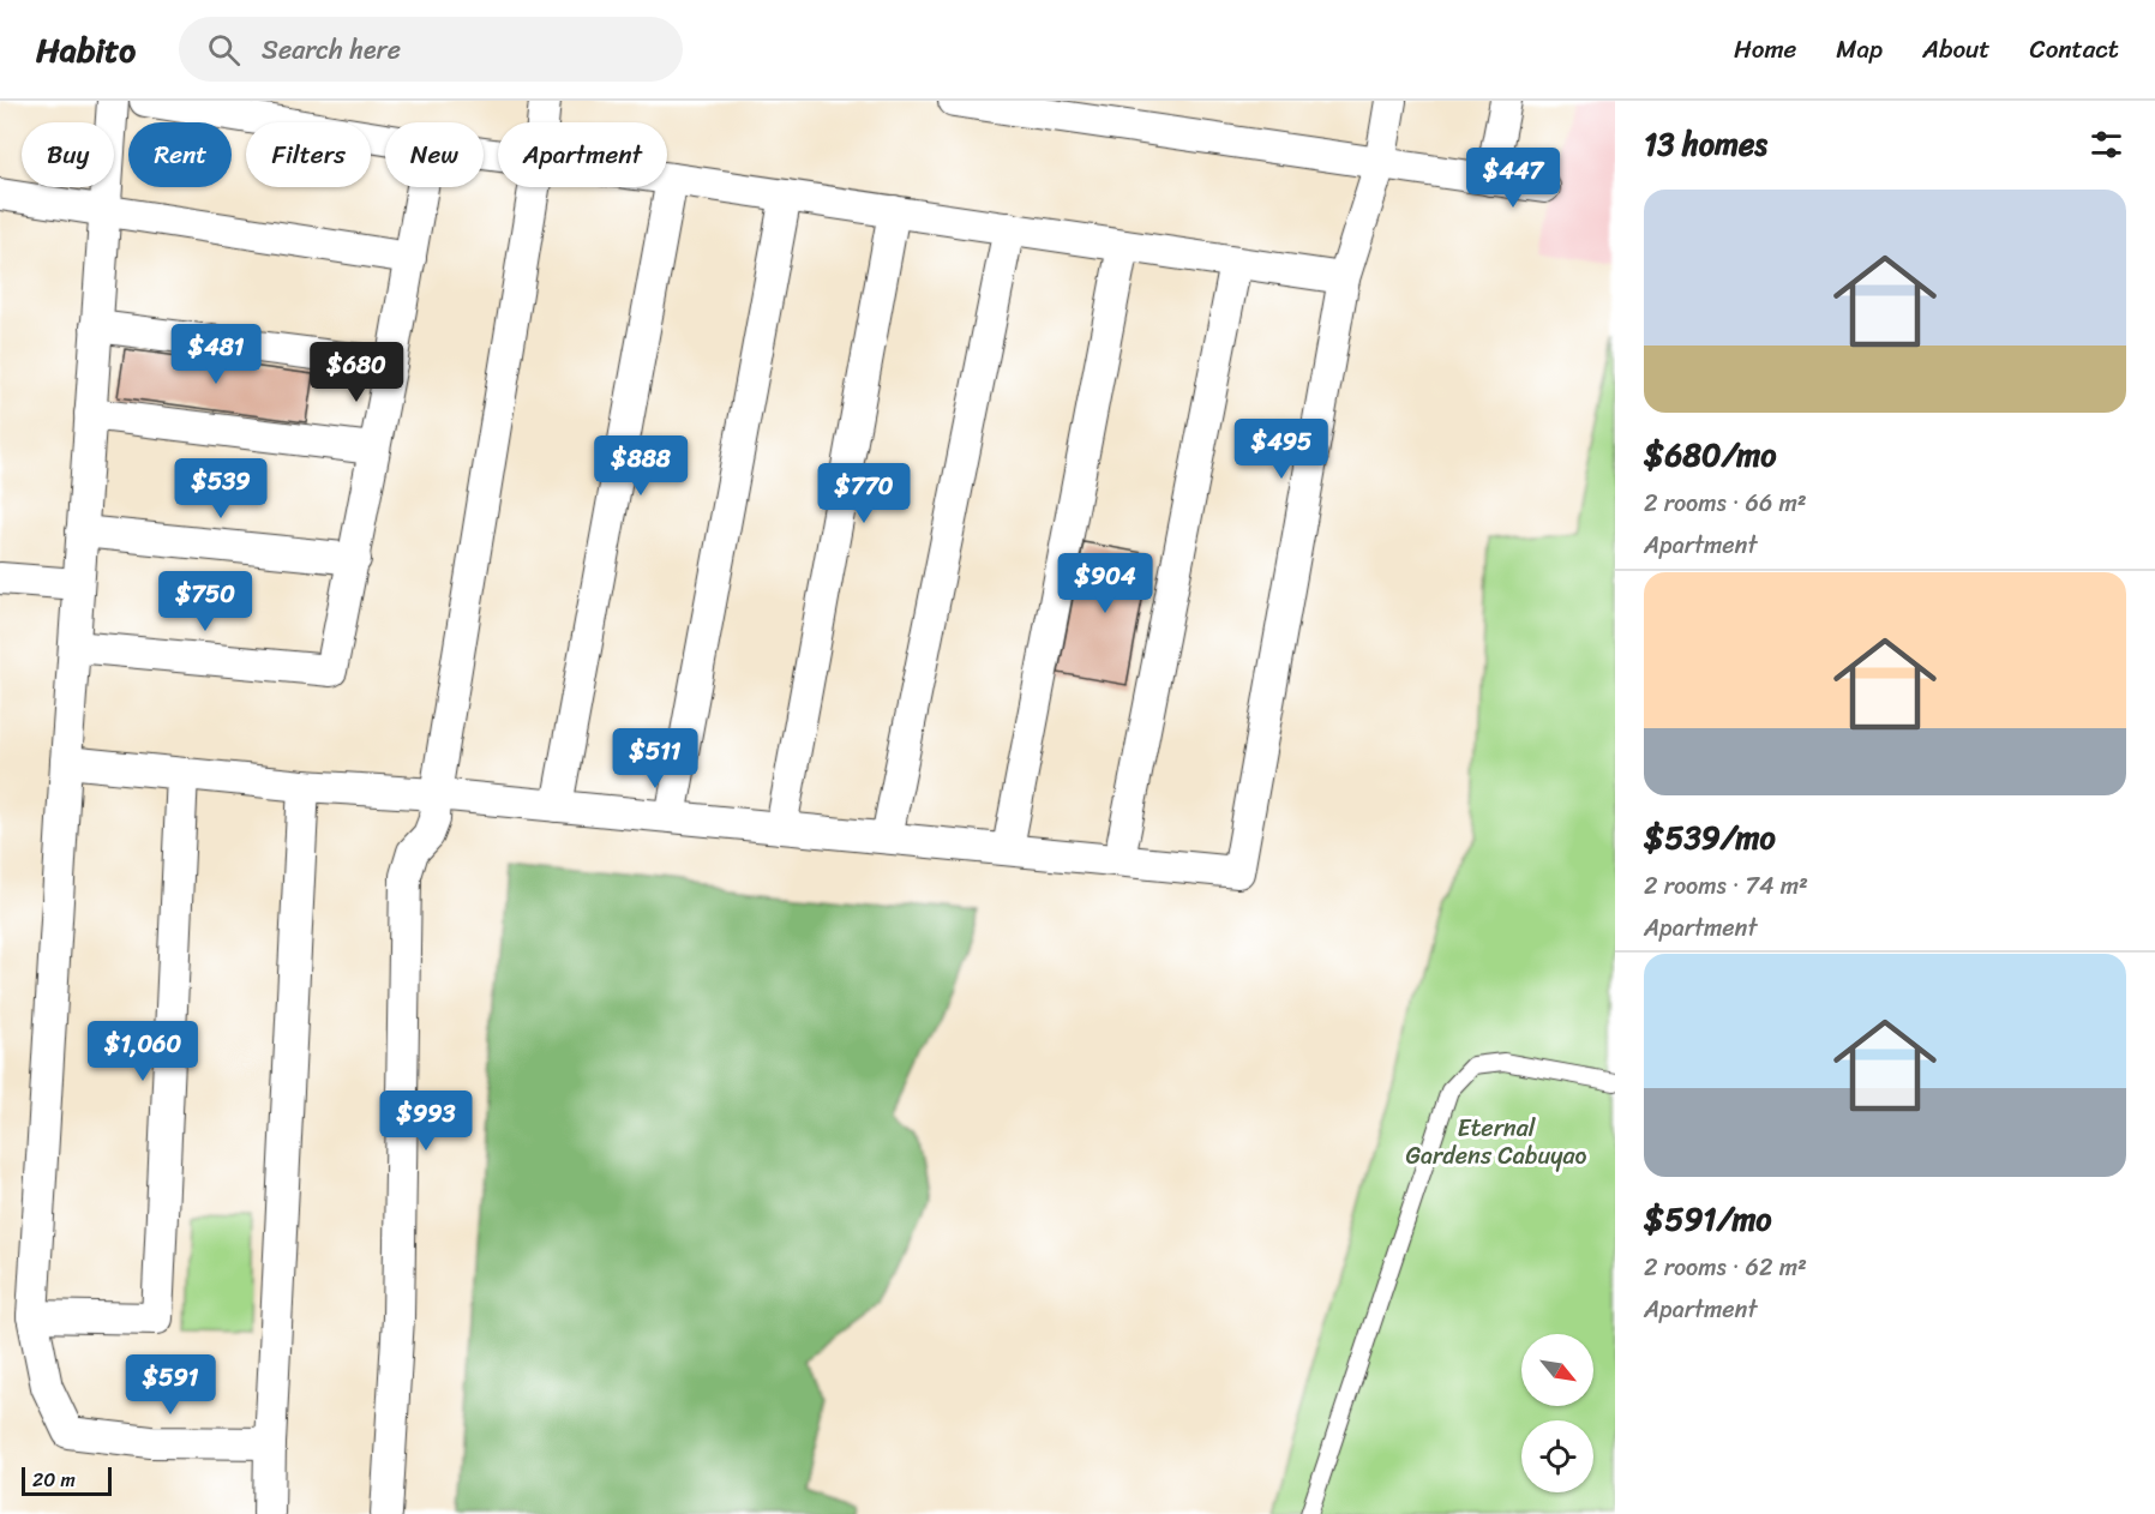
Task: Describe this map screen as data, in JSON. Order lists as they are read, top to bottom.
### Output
{
  "parks": ["Eternal Gardens Cabuyao"],
  "scale_bar": "20 m",
  "north": "bottom right",
  "page": {
    "header": "Habito",
    "search": "Search here",
    "nav": [
      "Home",
      "Map",
      "About",
      "Contact"
    ],
    "heading": "13 homes",
    "chip": [
      "Buy",
      "Rent",
      "Filters",
      "New",
      "Apartment"
    ],
    "price": [
      "$447",
      "$481",
      "$680",
      "$495",
      "$888",
      "$539",
      "$770",
      "$904",
      "$750",
      "$511",
      "$1,060",
      "$993",
      "$591"
    ],
    "list": [
      {
        "name": "$680/mo",
        "note": "2 rooms · 66 m² · Apartment"
      },
      {
        "name": "$539/mo",
        "note": "2 rooms · 74 m² · Apartment"
      },
      {
        "name": "$591/mo",
        "note": "2 rooms · 62 m² · Apartment"
      }
    ],
    "scale": "20 m"
  }
}
